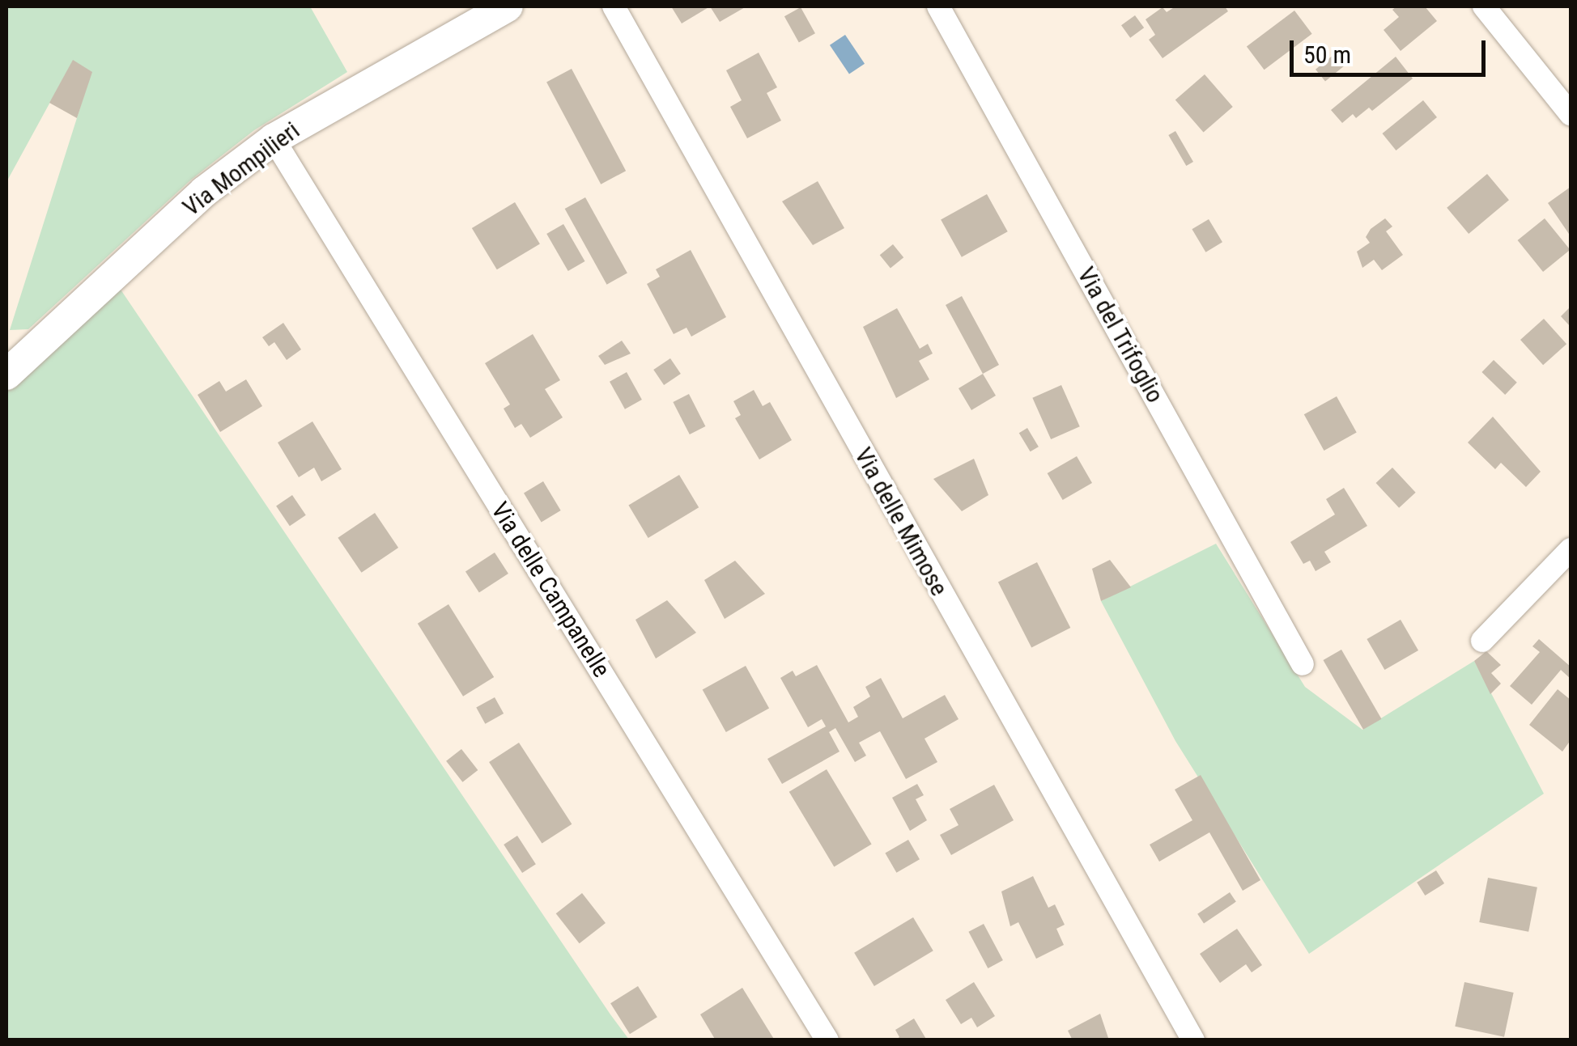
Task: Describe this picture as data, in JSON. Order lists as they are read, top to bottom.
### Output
{
  "streets": {
    "street": [
      "Via Mompilieri",
      "Via del Trifoglio",
      "Via delle Mimose",
      "Via delle Campanelle"
    ]
  },
  "crossings": [
    ["Via Mompilieri", "Via delle Campanelle"]
  ],
  "scale_bar": "50 m"
}
